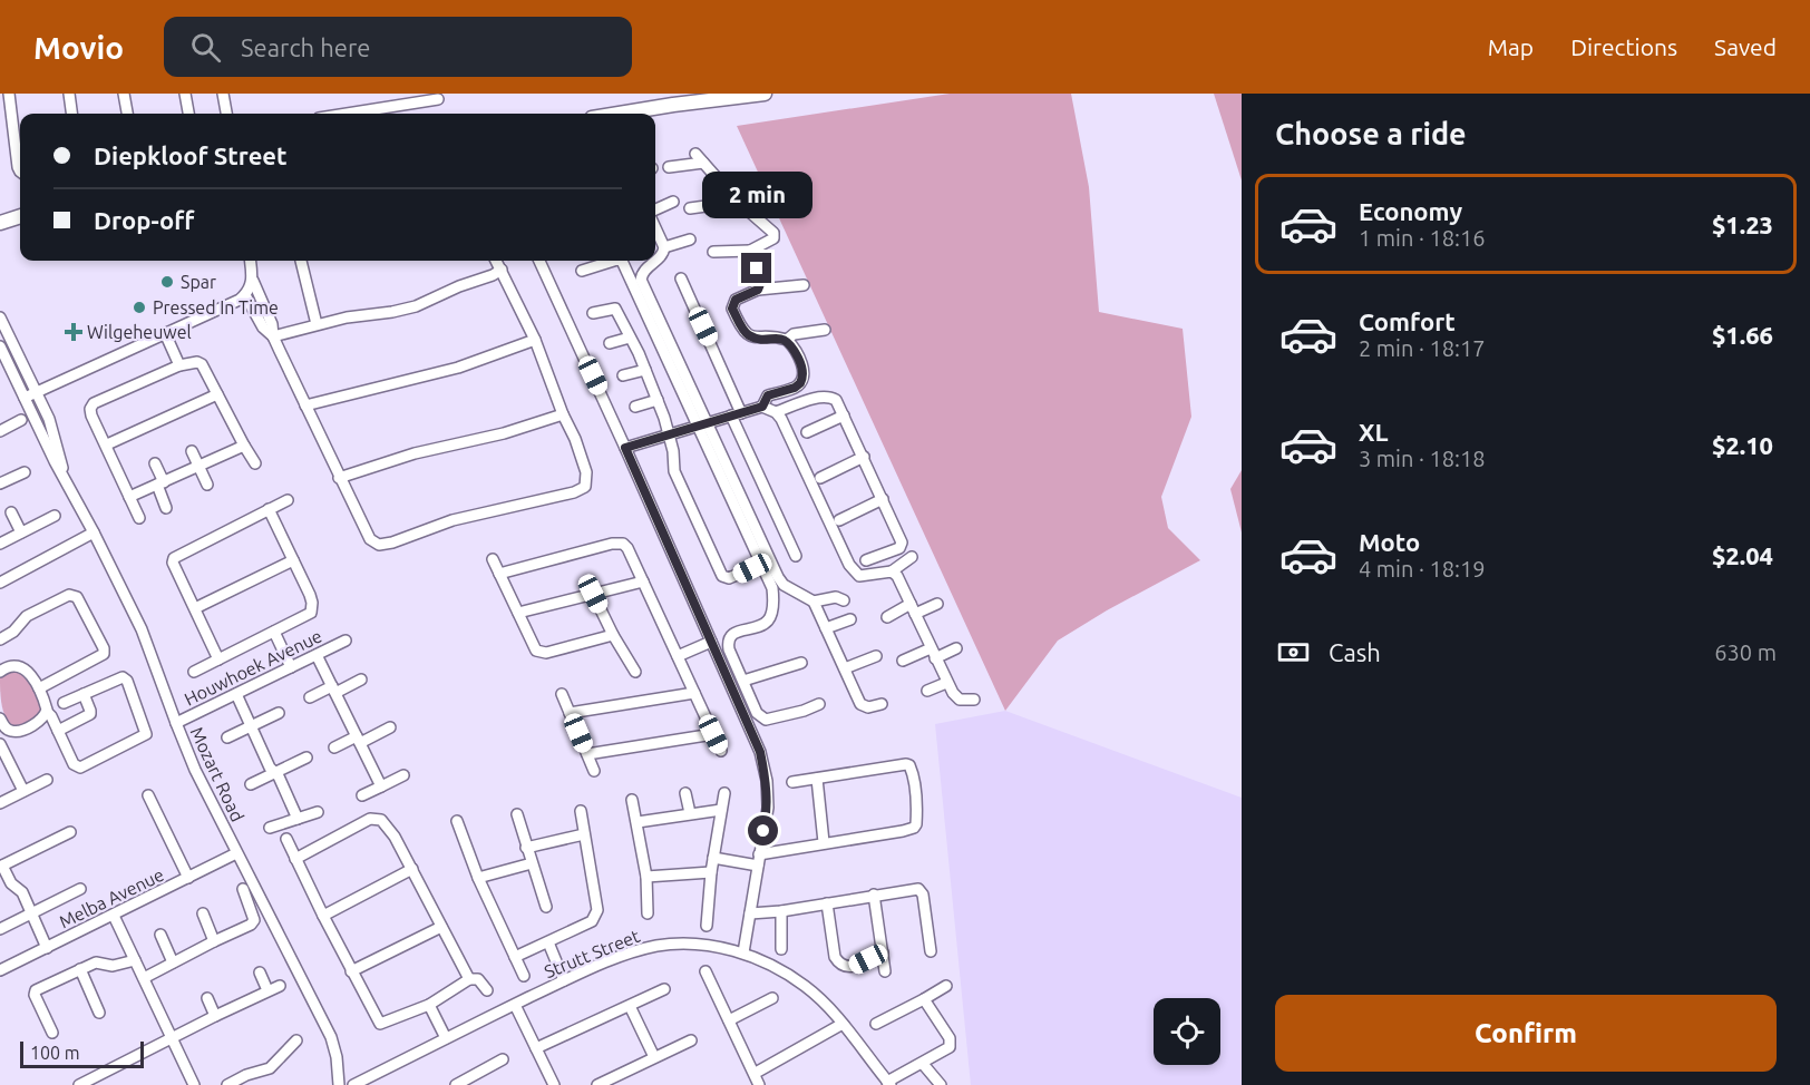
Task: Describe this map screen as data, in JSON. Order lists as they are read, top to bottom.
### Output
{
  "streets": {
    "street": [
      "Houwhoek Avenue",
      "Mozart Road",
      "Melba Avenue",
      "Strutt Street"
    ]
  },
  "crossings": [
    ["Houwhoek Avenue", "Mozart Road"],
    ["Mozart Road", "Melba Avenue"]
  ],
  "places": {
    "other": ["Spar", "Pressed In Time"],
    "health": ["Wilgeheuwel"]
  },
  "scale_bar": "100 m",
  "page": {
    "header": "Movio",
    "search": "Search here",
    "nav": ["Map", "Directions", "Saved"],
    "heading": "Choose a ride",
    "banner": ["Diepkloof Street", "Drop-off"],
    "bubble": "2 min",
    "list": [
      {
        "name": "Economy",
        "note": "1 min · 18:16",
        "value": "$1.23"
      },
      {
        "name": "Comfort",
        "note": "2 min · 18:17",
        "value": "$1.66"
      },
      {
        "name": "XL",
        "note": "3 min · 18:18",
        "value": "$2.10"
      },
      {
        "name": "Moto",
        "note": "4 min · 18:19",
        "value": "$2.04"
      }
    ],
    "pay": ["Cash", "630 m"],
    "buttons": "Confirm",
    "scale": "100 m"
  }
}
